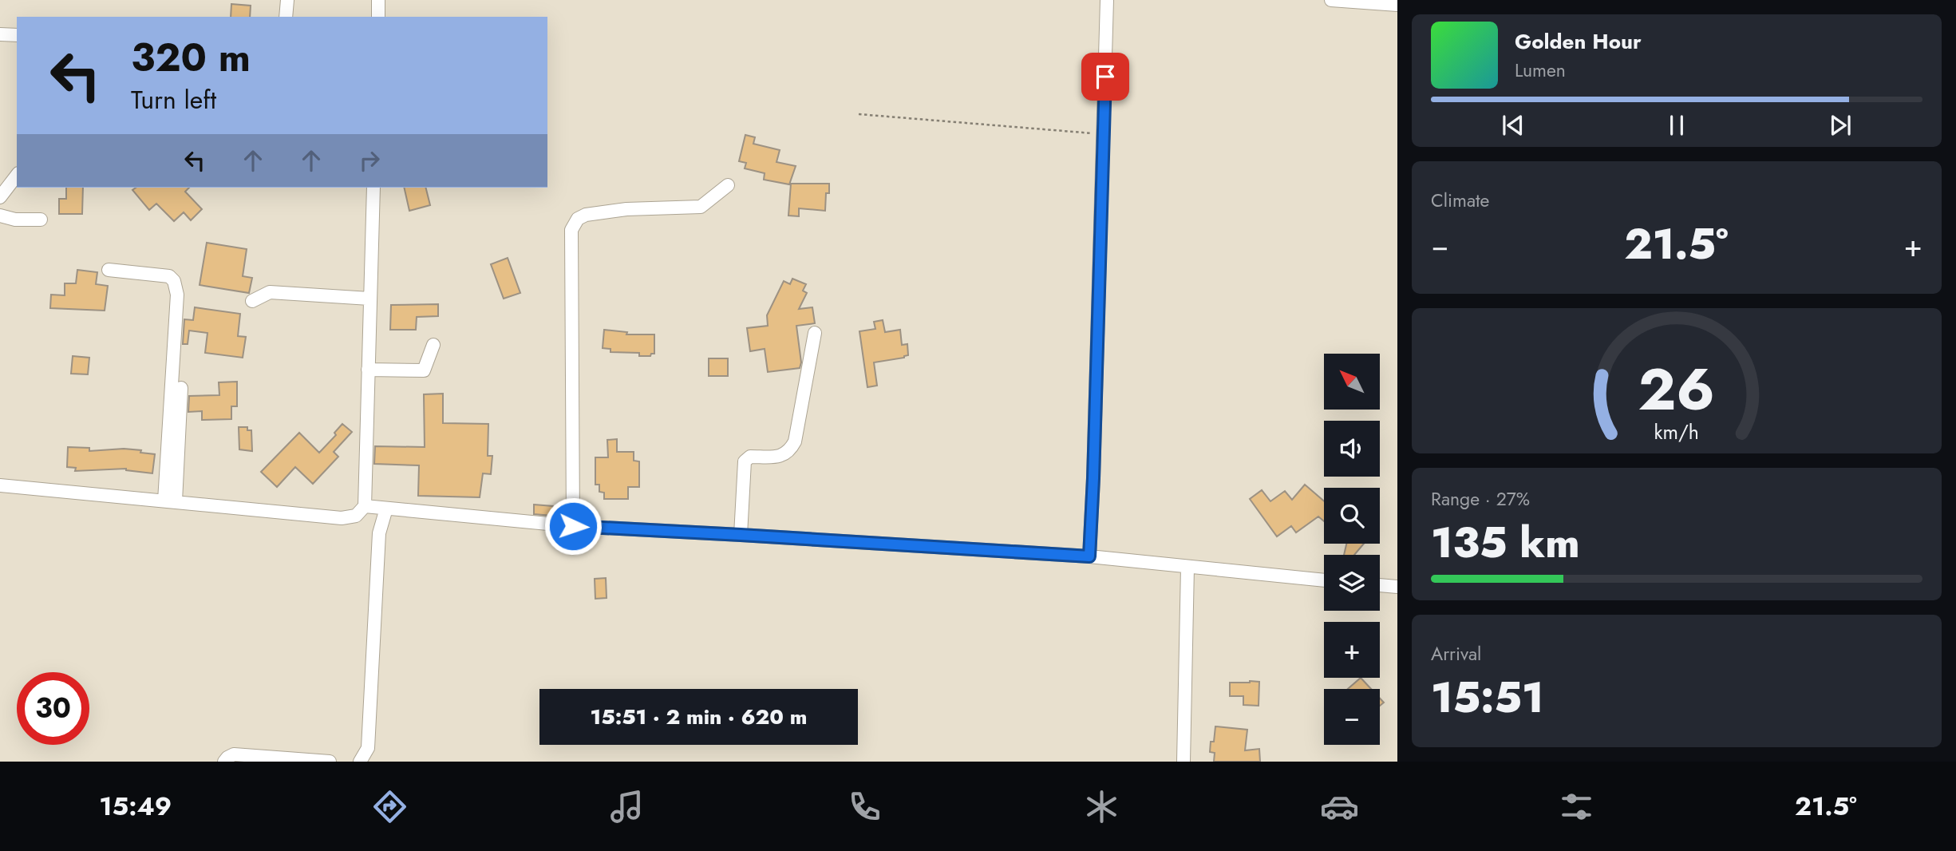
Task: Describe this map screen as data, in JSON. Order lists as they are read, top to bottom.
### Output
{
  "north": "top left",
  "page": {
    "turn": ["320 m", "Turn left"],
    "song": ["Golden Hour", "Lumen"],
    "tile": [
      "Climate",
      ["Range · 27%", "135 km"],
      ["Arrival", "15:51"]
    ],
    "heat": ["−", "21.5°", "+"],
    "map_buttons": ["+", "−"],
    "limit": "30",
    "trip": "15:51 · 2 min · 620 m",
    "tabs": ["15:49", "21.5°"],
    "gauge": ["26", "km/h"]
  }
}
